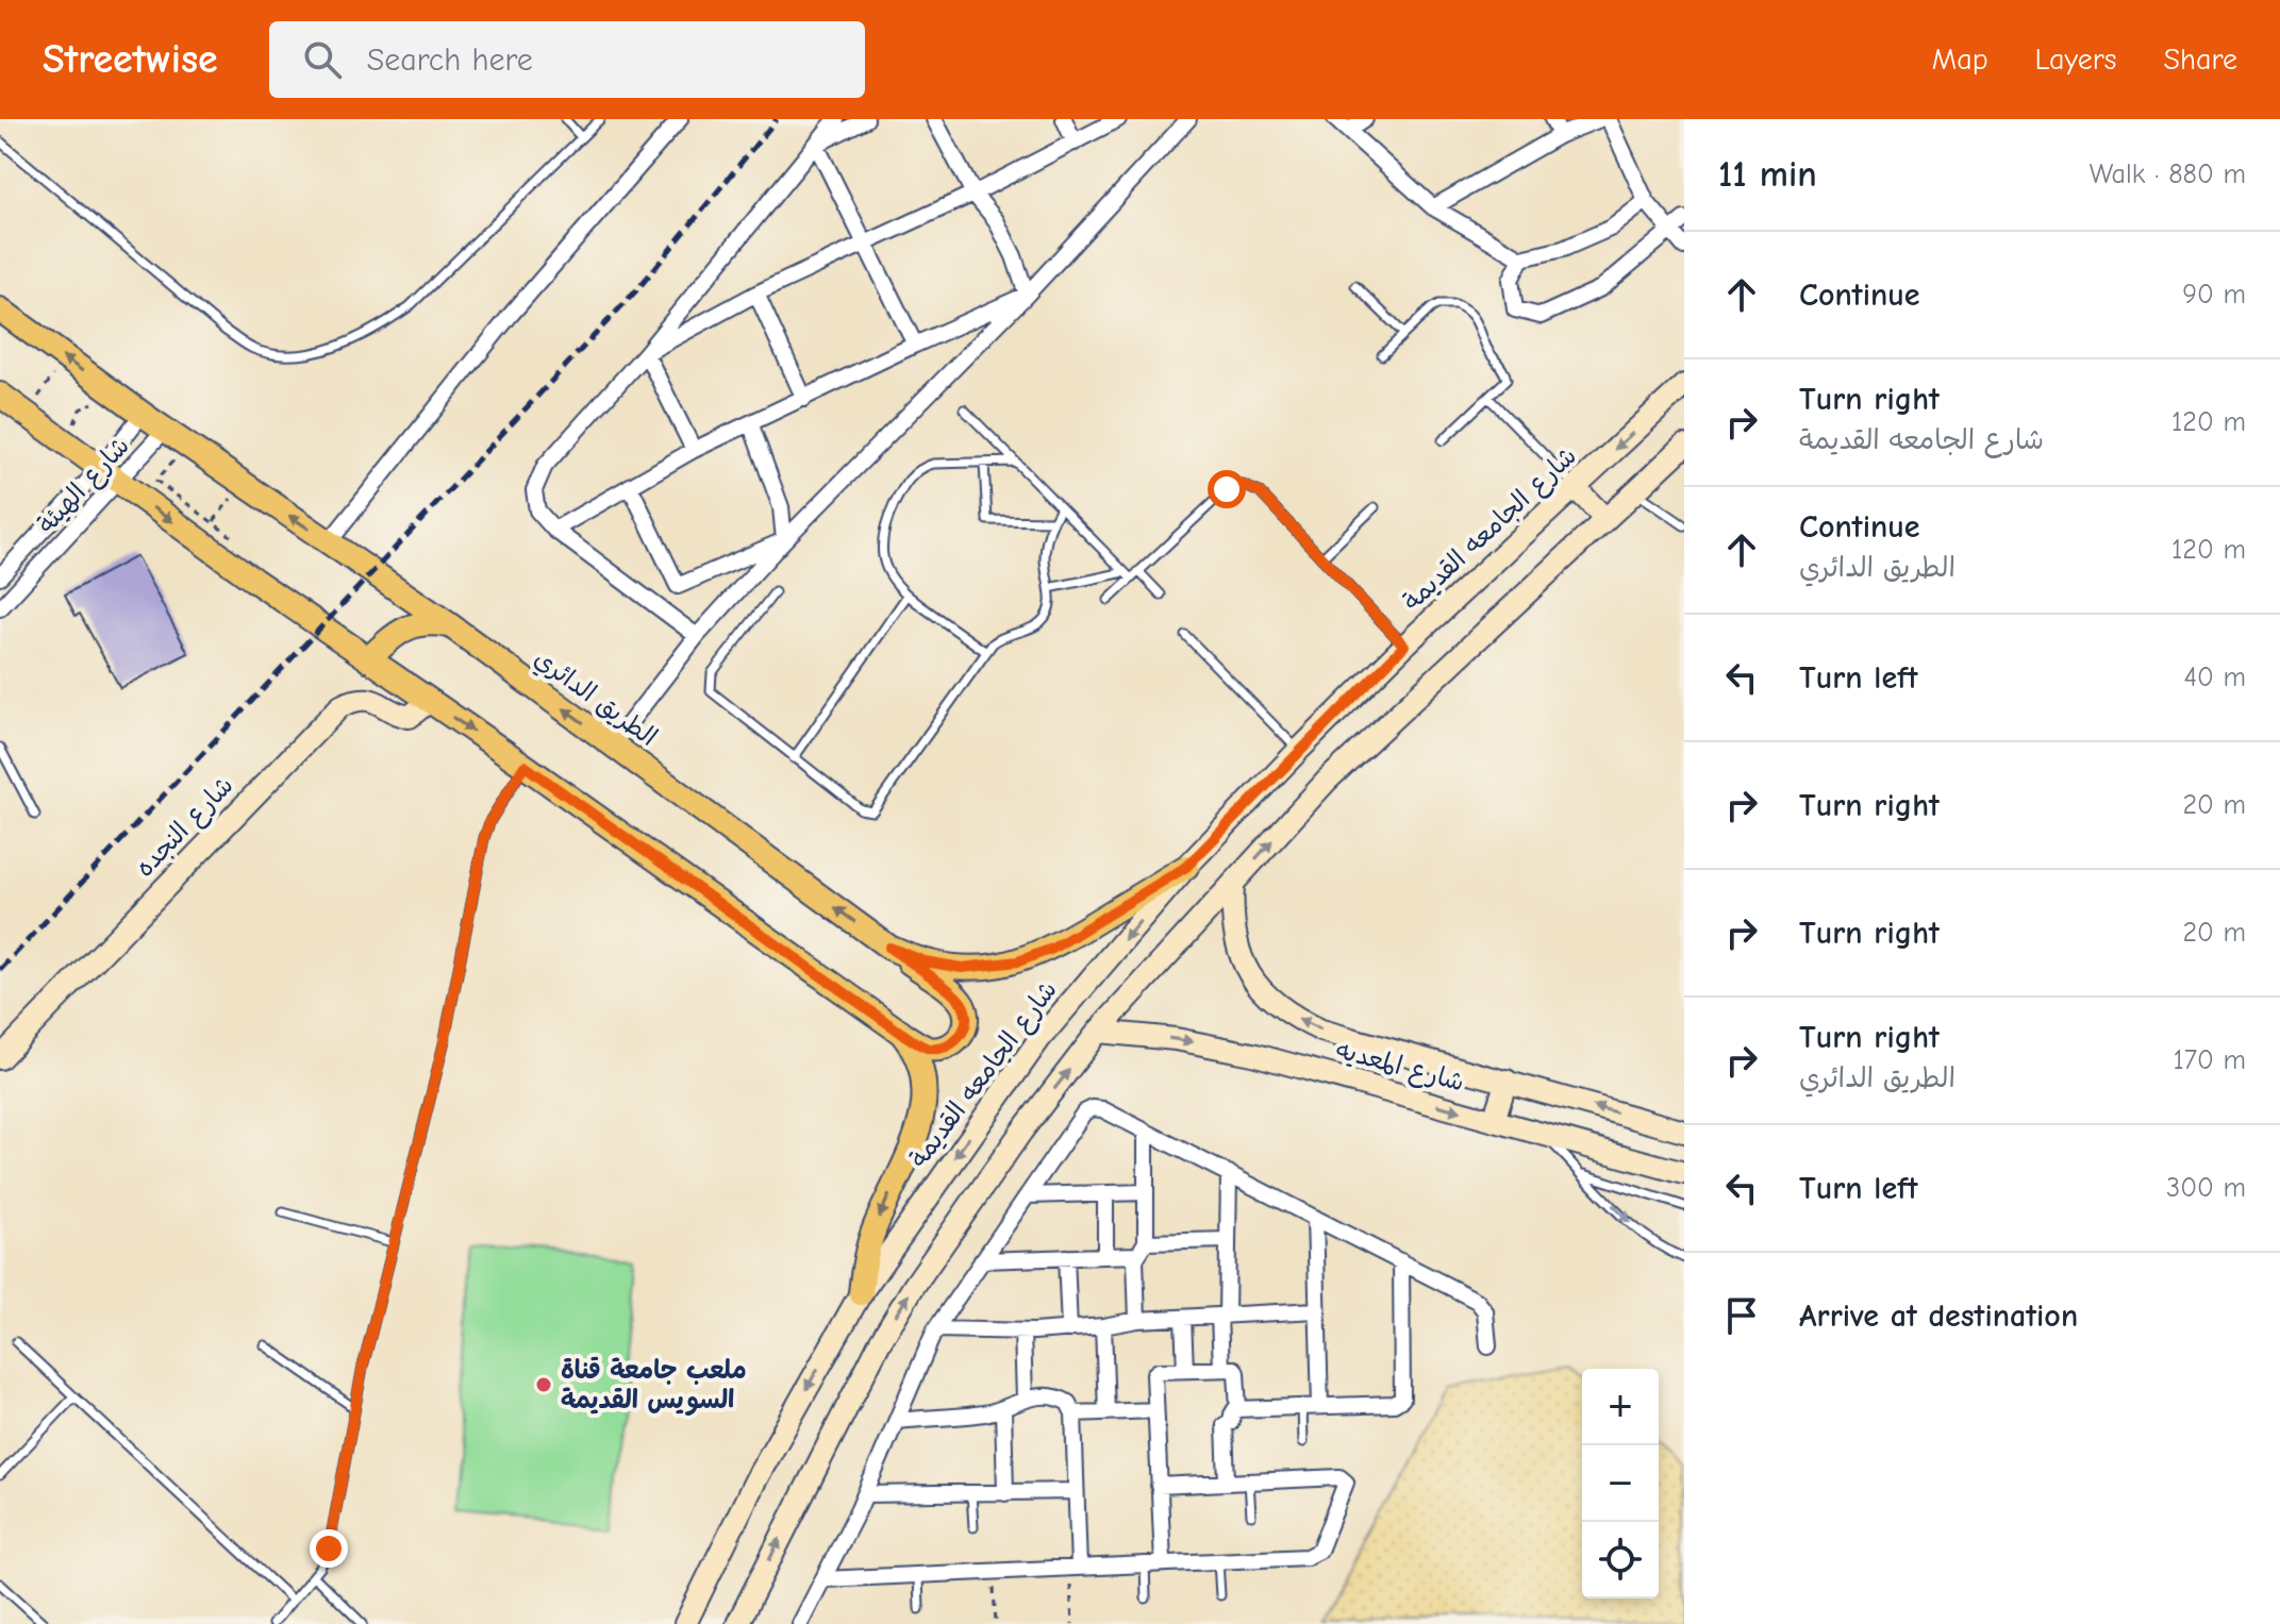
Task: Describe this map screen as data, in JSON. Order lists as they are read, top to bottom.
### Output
{
  "streets": {
    "main road": [
      "شارع الجامعه القديمة",
      "الطريق الدائري",
      "شارع النجده",
      "شارع المعديه"
    ],
    "street": ["شارع الهيئة"]
  },
  "crossings": [
    ["شارع الهيئة", "الطريق الدائري"],
    ["شارع الجامعه القديمة", "الطريق الدائري"]
  ],
  "places": ["ملعب جامعة قناة السويس القديمة"],
  "page": {
    "header": "Streetwise",
    "search": "Search here",
    "nav": ["Map", "Layers", "Share"],
    "heading": ["11 min", "Walk · 880 m"],
    "list": [
      ["Continue", "90 m"],
      ["Turn right", "شارع الجامعه القديمة", "120 m"],
      ["Continue", "الطريق الدائري", "120 m"],
      ["Turn left", "40 m"],
      ["Turn right", "20 m"],
      ["Turn right", "20 m"],
      ["Turn right", "الطريق الدائري", "170 m"],
      ["Turn left", "300 m"],
      "Arrive at destination"
    ],
    "map_buttons": ["+", "−"]
  }
}
